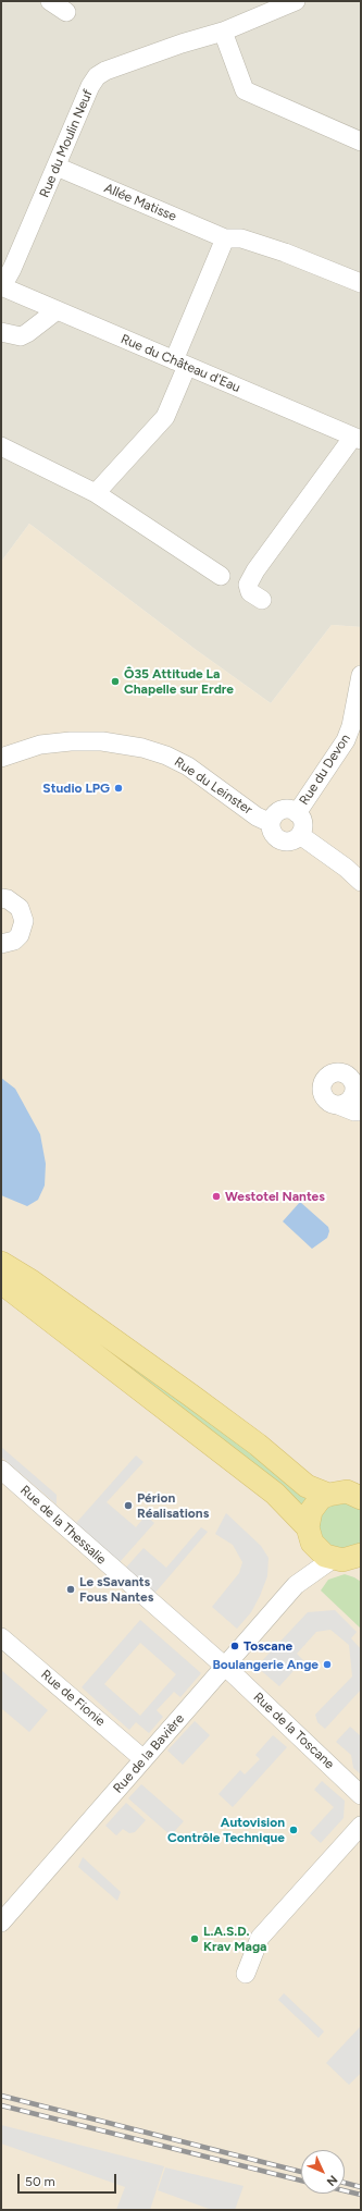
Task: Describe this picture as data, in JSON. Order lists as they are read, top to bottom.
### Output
{
  "streets": {
    "street": [
      "Rue du Moulin Neuf",
      "Allée Matisse",
      "Rue du Château d'Eau",
      "Rue du Devon",
      "Rue du Leinster",
      "Rue de la Thessalie",
      "Rue de Fionie",
      "Rue de la Toscane",
      "Rue de la Bavière"
    ]
  },
  "crossings": [
    ["Rue du Moulin Neuf", "Allée Matisse"],
    ["Rue du Moulin Neuf", "Rue du Château d'Eau"],
    ["Rue du Devon", "Rue du Leinster"],
    ["Rue de la Thessalie", "Rue de la Toscane"],
    ["Rue de la Thessalie", "Rue de la Bavière"],
    ["Rue de Fionie", "Rue de la Bavière"],
    ["Rue de la Toscane", "Rue de la Bavière"]
  ],
  "places": [
    "Ô35 Attitude La Chapelle sur Erdre",
    "Studio LPG",
    "Westotel Nantes",
    "Périon Réalisations",
    "Le sSavants Fous Nantes",
    "Toscane",
    "Boulangerie Ange",
    "Autovision Contrôle Technique",
    "L.A.S.D. Krav Maga"
  ],
  "scale_bar": "50 m",
  "north": "bottom right"
}
